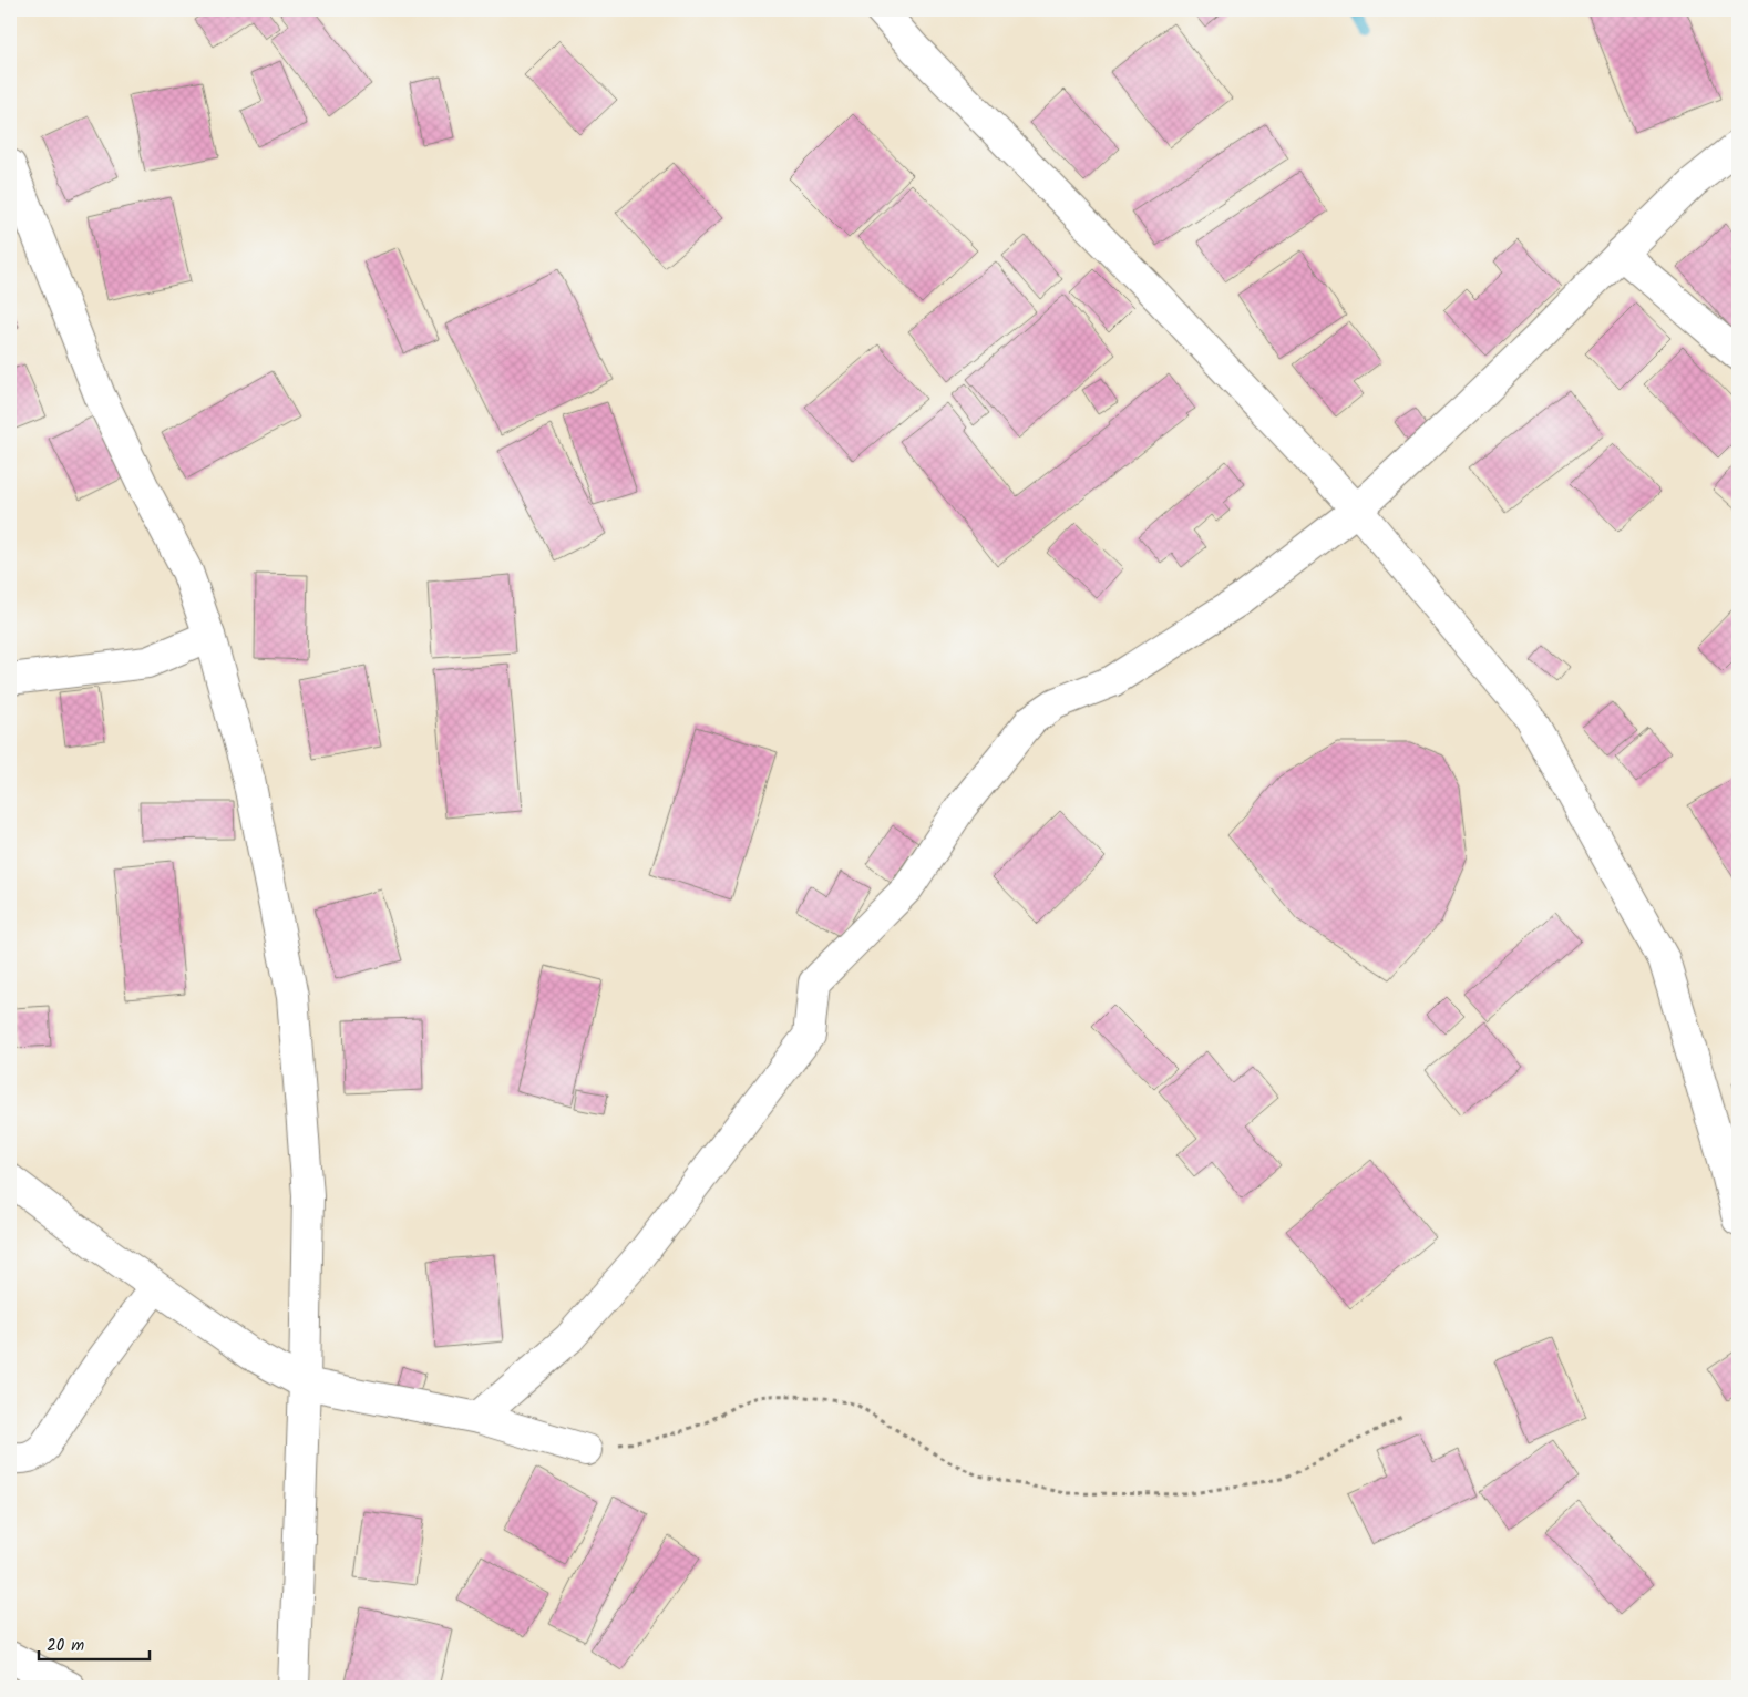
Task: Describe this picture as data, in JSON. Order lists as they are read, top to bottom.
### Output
{
  "scale_bar": "20 m"
}
